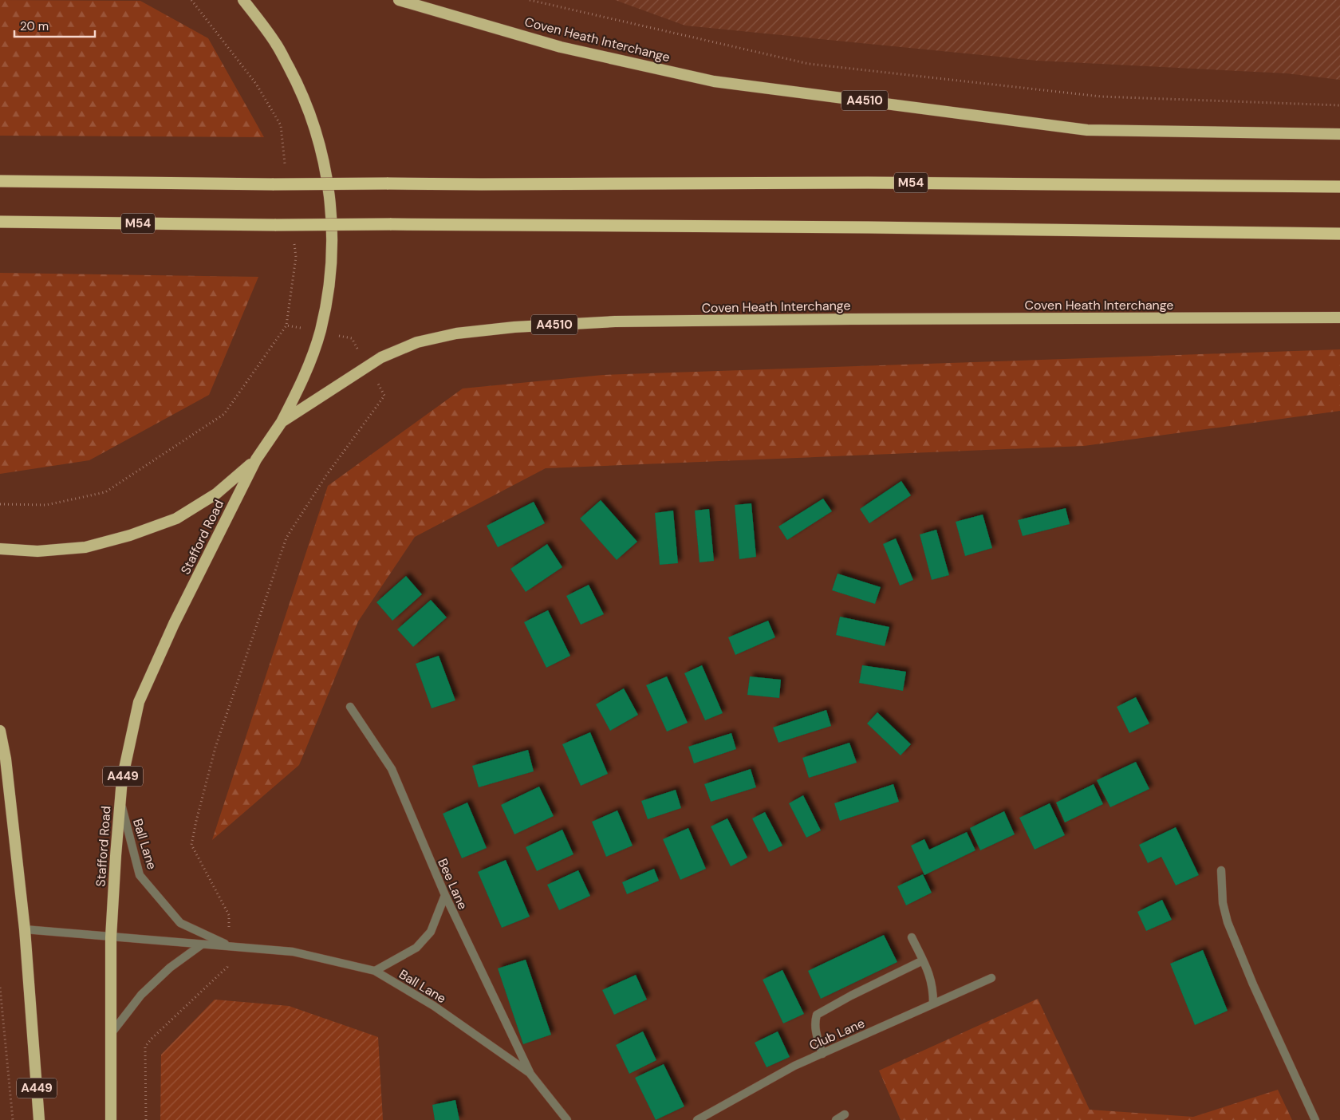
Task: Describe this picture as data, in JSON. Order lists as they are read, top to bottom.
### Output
{
  "streets": {
    "highway": [
      "Coven Heath Interchange",
      "A4510",
      "M54",
      "Stafford Road",
      "A449"
    ],
    "street": ["Ball Lane", "Bee Lane", "Club Lane"]
  },
  "crossings": [
    ["Coven Heath Interchange", "Stafford Road"],
    ["Stafford Road", "Ball Lane"],
    ["A449", "Ball Lane"],
    ["Ball Lane", "Bee Lane"]
  ],
  "scale_bar": "20 m"
}
